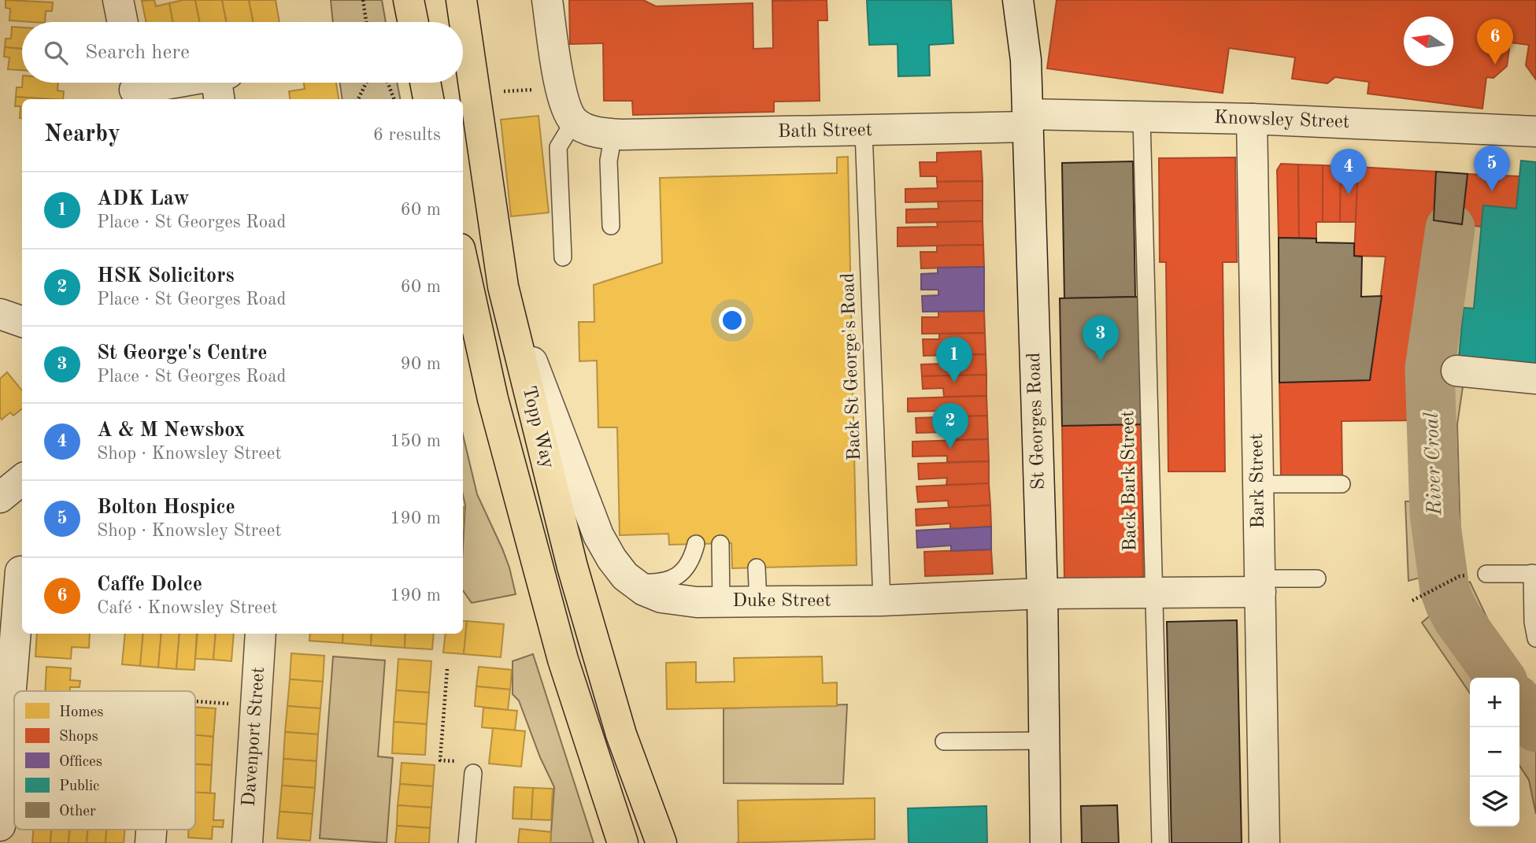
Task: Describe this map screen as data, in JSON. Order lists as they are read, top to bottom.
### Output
{
  "streets": {
    "main road": ["Topp Way"],
    "street": [
      "Knowsley Street",
      "Bath Street",
      "St Georges Road",
      "Bark Street",
      "Duke Street",
      "Davenport Street"
    ],
    "lane": ["Back St George's Road", "Back Bark Street"]
  },
  "crossings": [
    ["Knowsley Street", "Bath Street"],
    ["Knowsley Street", "St Georges Road"],
    ["Knowsley Street", "Back Bark Street"],
    ["Knowsley Street", "Bark Street"],
    ["Bath Street", "Back St George's Road"],
    ["Bath Street", "St Georges Road"],
    ["Back St George's Road", "Duke Street"],
    ["St Georges Road", "Duke Street"],
    ["Topp Way", "Duke Street"],
    ["Back Bark Street", "Duke Street"],
    ["Bark Street", "Duke Street"]
  ],
  "water": ["River Croal"],
  "legend": [
    "Homes",
    "Shops",
    "Offices",
    "Public",
    "Other"
  ],
  "north": "left",
  "page": {
    "pins": [
      "6",
      "5",
      "4",
      "3",
      "1",
      "2"
    ],
    "search": "Search here",
    "heading": ["Nearby", "6 results"],
    "list": [
      {
        "mark": "1",
        "name": "ADK Law",
        "note": "Place · St Georges Road",
        "value": "60 m"
      },
      {
        "mark": "2",
        "name": "HSK Solicitors",
        "note": "Place · St Georges Road",
        "value": "60 m"
      },
      {
        "mark": "3",
        "name": "St George's Centre",
        "note": "Place · St Georges Road",
        "value": "90 m"
      },
      {
        "mark": "4",
        "name": "A & M Newsbox",
        "note": "Shop · Knowsley Street",
        "value": "150 m"
      },
      {
        "mark": "5",
        "name": "Bolton Hospice",
        "note": "Shop · Knowsley Street",
        "value": "190 m"
      },
      {
        "mark": "6",
        "name": "Caffe Dolce",
        "note": "Café · Knowsley Street",
        "value": "190 m"
      }
    ],
    "map_buttons": ["+", "−"]
  }
}
